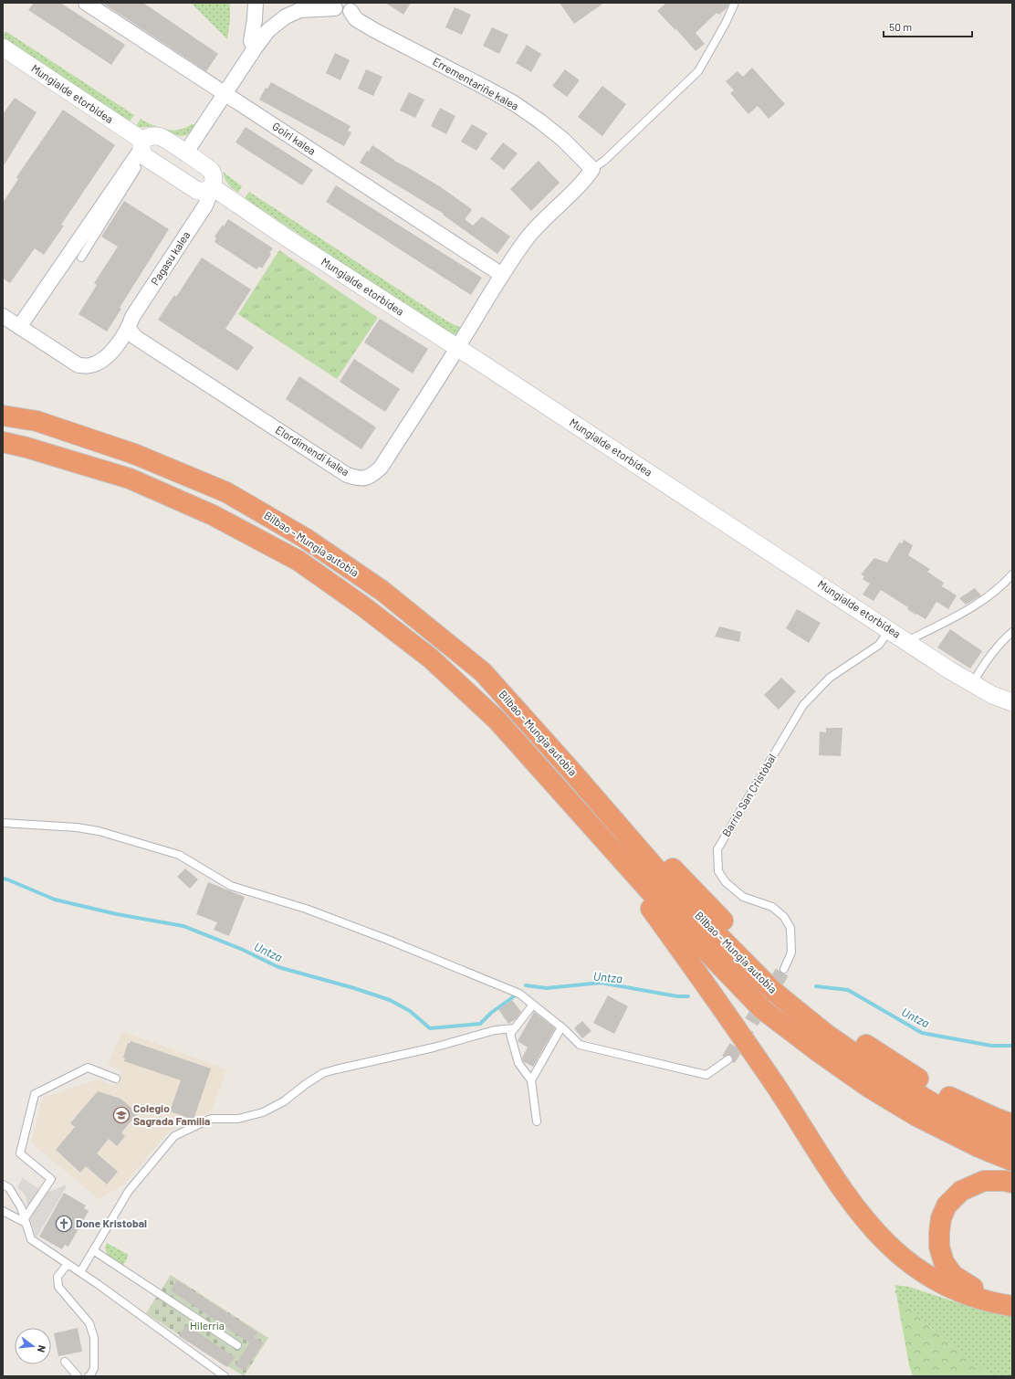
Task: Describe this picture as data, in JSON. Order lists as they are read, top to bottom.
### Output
{
  "streets": {
    "highway": ["Bilbao - Mungia autobia"],
    "street": [
      "Errementariñe kalea",
      "Mungialde etorbidea",
      "Goiri kalea",
      "Pagasu kalea",
      "Elordimendi kalea"
    ],
    "lane": ["Barrio San Cristóbal"]
  },
  "crossings": [
    ["Errementariñe kalea", "Elordimendi kalea"],
    ["Mungialde etorbidea", "Pagasu kalea"],
    ["Mungialde etorbidea", "Elordimendi kalea"],
    ["Mungialde etorbidea", "Barrio San Cristóbal"],
    ["Goiri kalea", "Elordimendi kalea"],
    ["Pagasu kalea", "Elordimendi kalea"]
  ],
  "water": ["Untza"],
  "parks": ["Hilerria"],
  "places": {
    "school or university": ["Colegio Sagrada Familia"],
    "church": ["Done Kristobal"]
  },
  "scale_bar": "50 m",
  "north": "right"
}
